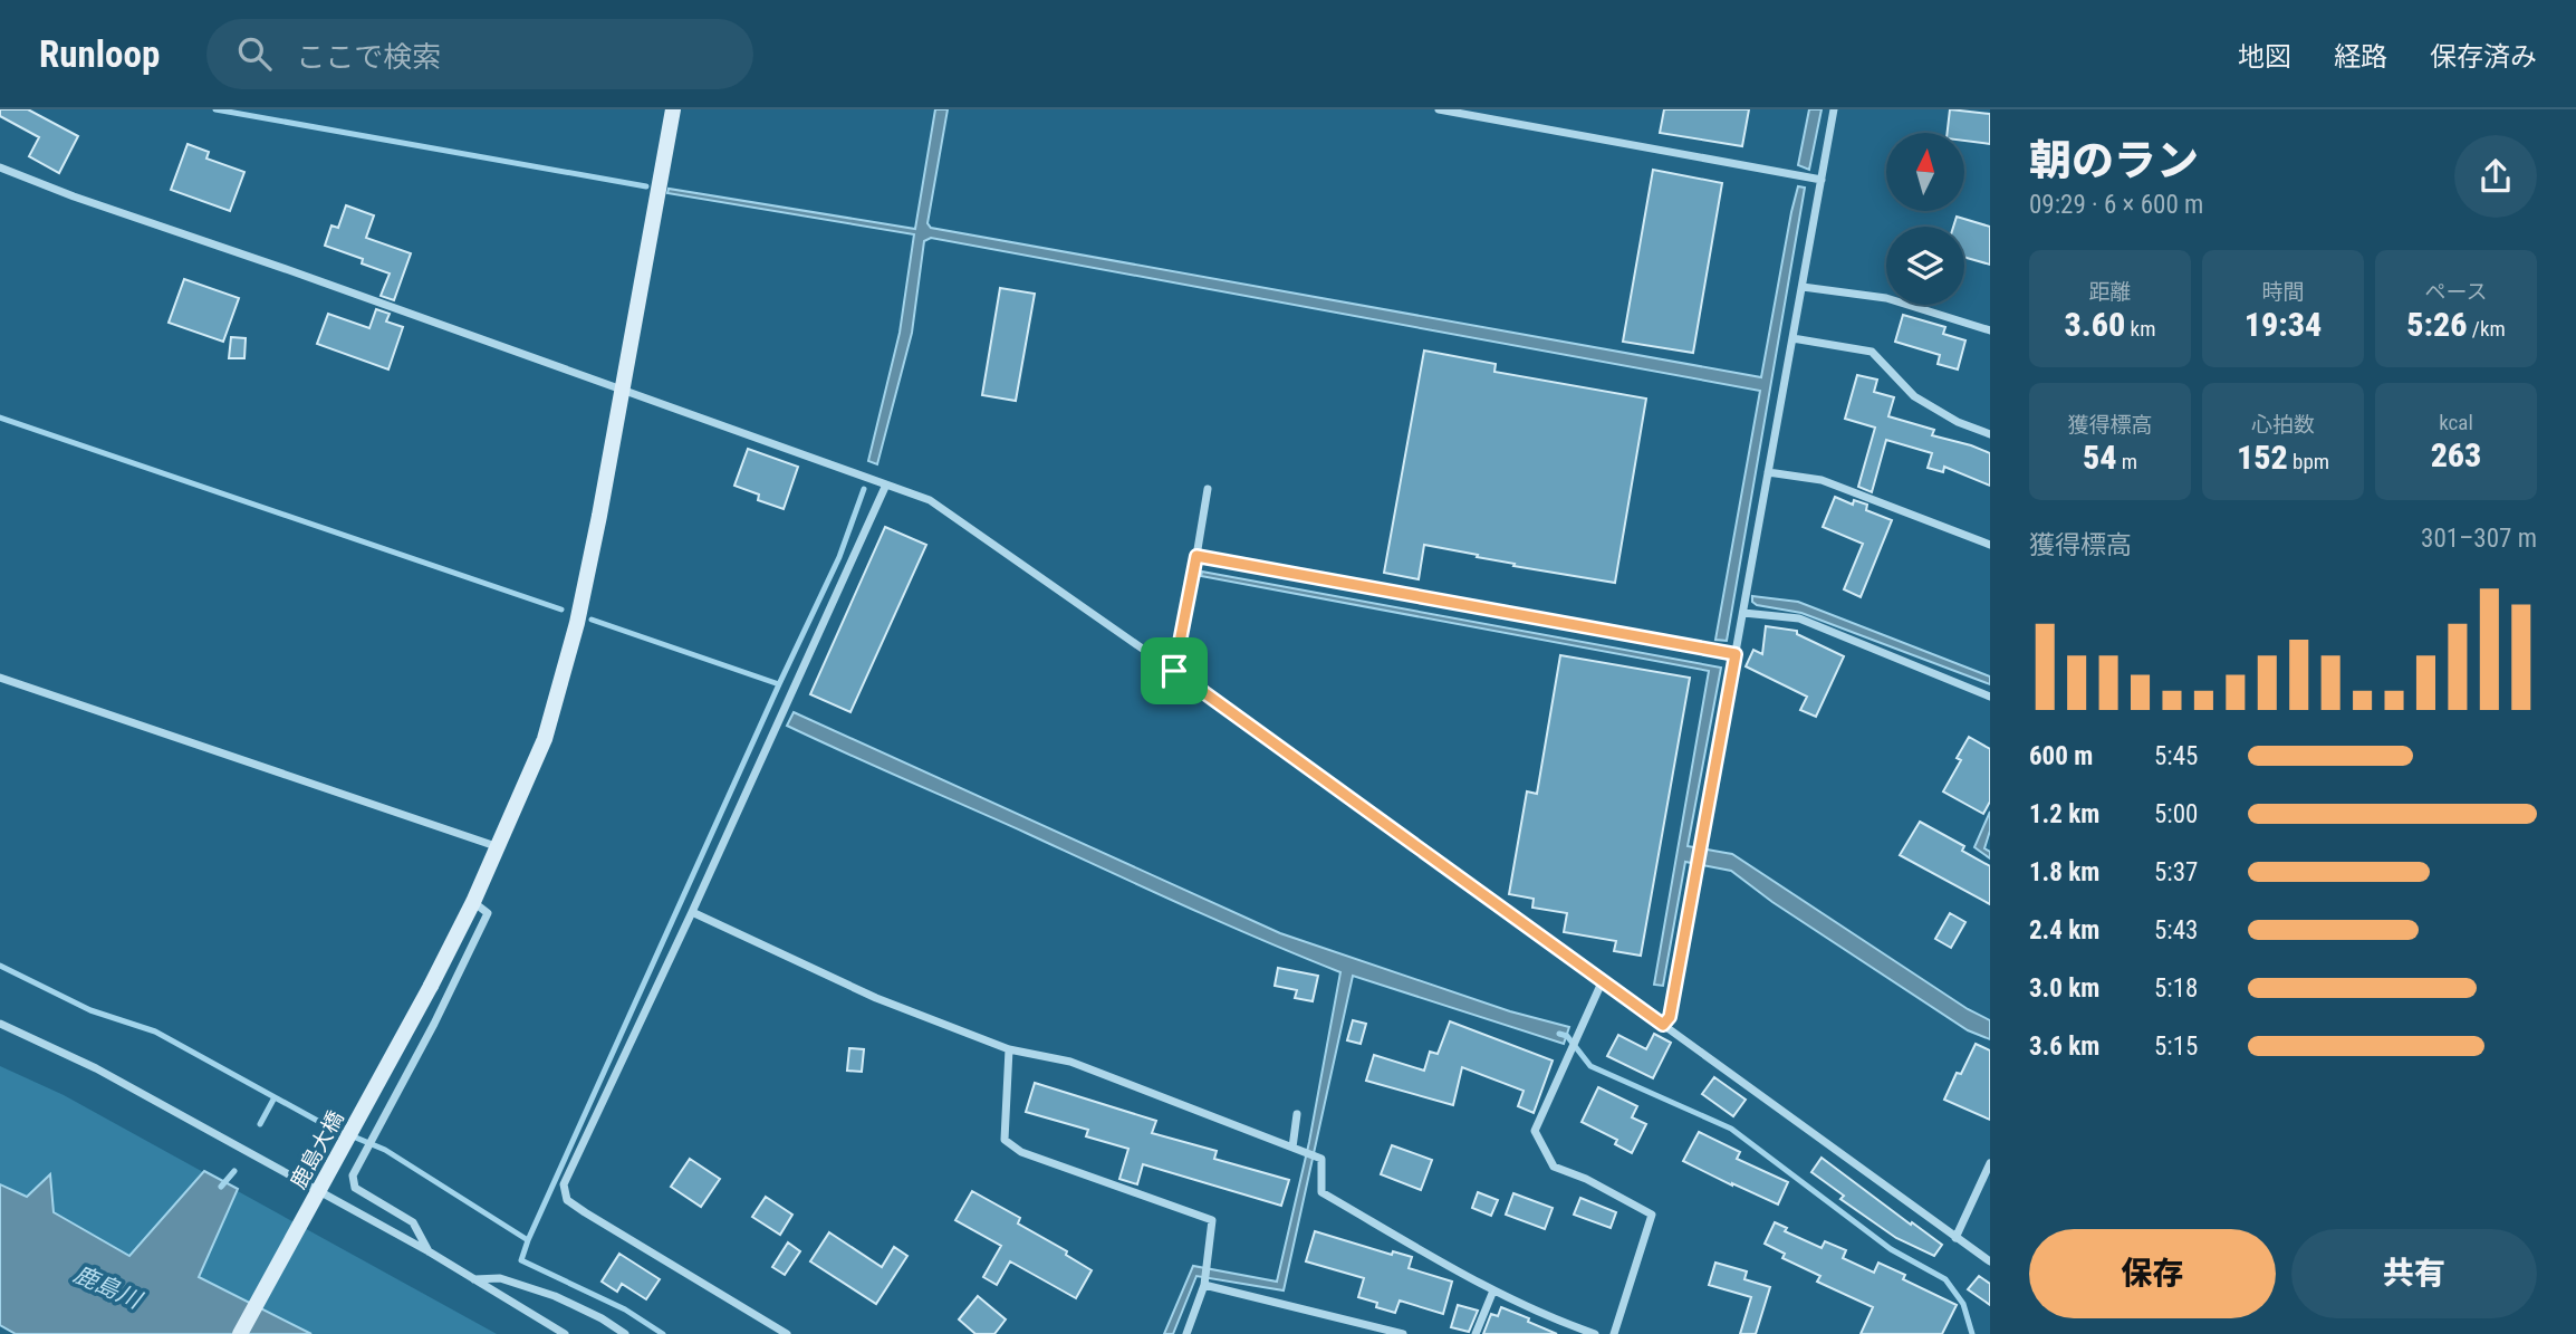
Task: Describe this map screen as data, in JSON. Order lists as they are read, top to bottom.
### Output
{
  "streets": {
    "street": ["鹿島大橋"]
  },
  "water": ["鹿島川"],
  "north": "top",
  "page": {
    "header": "Runloop",
    "search": "ここで検索",
    "nav": ["地図", "経路", "保存済み"],
    "heading": ["朝のラン", "09:29 · 6 × 600 m"],
    "stats": [
      ["距離", "3.60 km"],
      ["時間", "19:34"],
      ["ペース", "5:26 /km"],
      ["獲得標高", "54 m"],
      ["心拍数", "152 bpm"],
      ["kcal", "263"]
    ],
    "chart": ["獲得標高", "301–307 m"],
    "list": [
      {
        "name": "600 m",
        "note": "5:45"
      },
      {
        "name": "1.2 km",
        "note": "5:00"
      },
      {
        "name": "1.8 km",
        "note": "5:37"
      },
      {
        "name": "2.4 km",
        "note": "5:43"
      },
      {
        "name": "3.0 km",
        "note": "5:18"
      },
      {
        "name": "3.6 km",
        "note": "5:15"
      }
    ],
    "buttons": ["保存", "共有"]
  }
}
